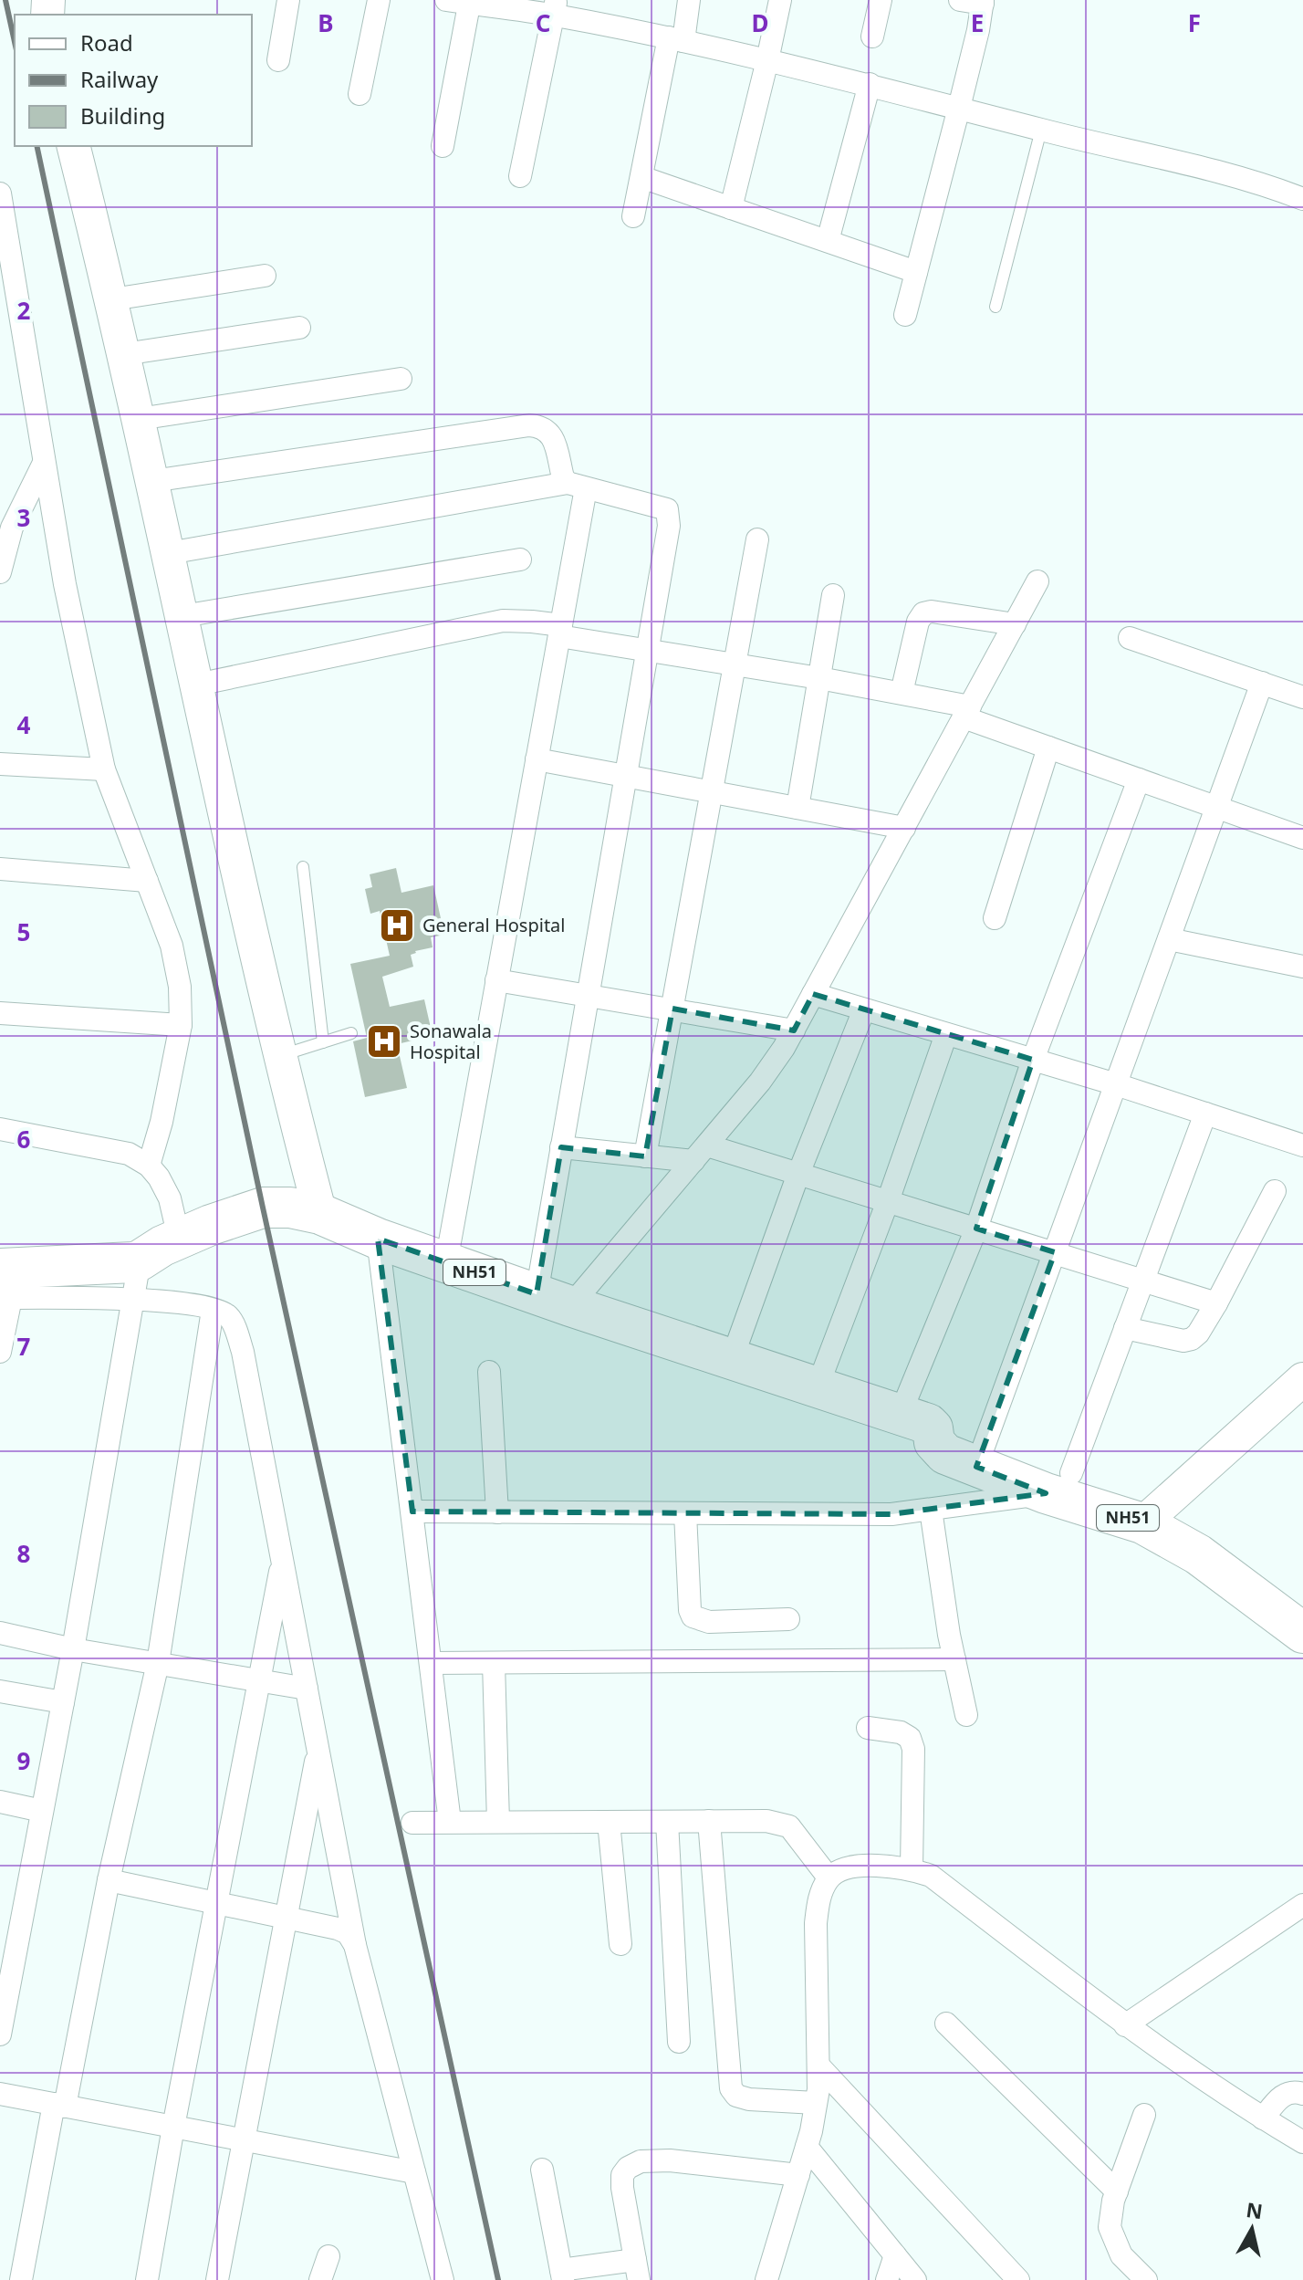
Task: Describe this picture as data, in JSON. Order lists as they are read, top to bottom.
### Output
{
  "streets": {
    "highway": ["NH51"]
  },
  "places": {
    "hospital": ["General Hospital", "Sonawala Hospital"]
  },
  "legend": ["Road", "Railway", "Building"],
  "north": "top",
  "grid": {
    "columns": [
      "B",
      "C",
      "D",
      "E",
      "F"
    ],
    "rows": [
      "2",
      "3",
      "4",
      "5",
      "6",
      "7",
      "8",
      "9"
    ]
  }
}
